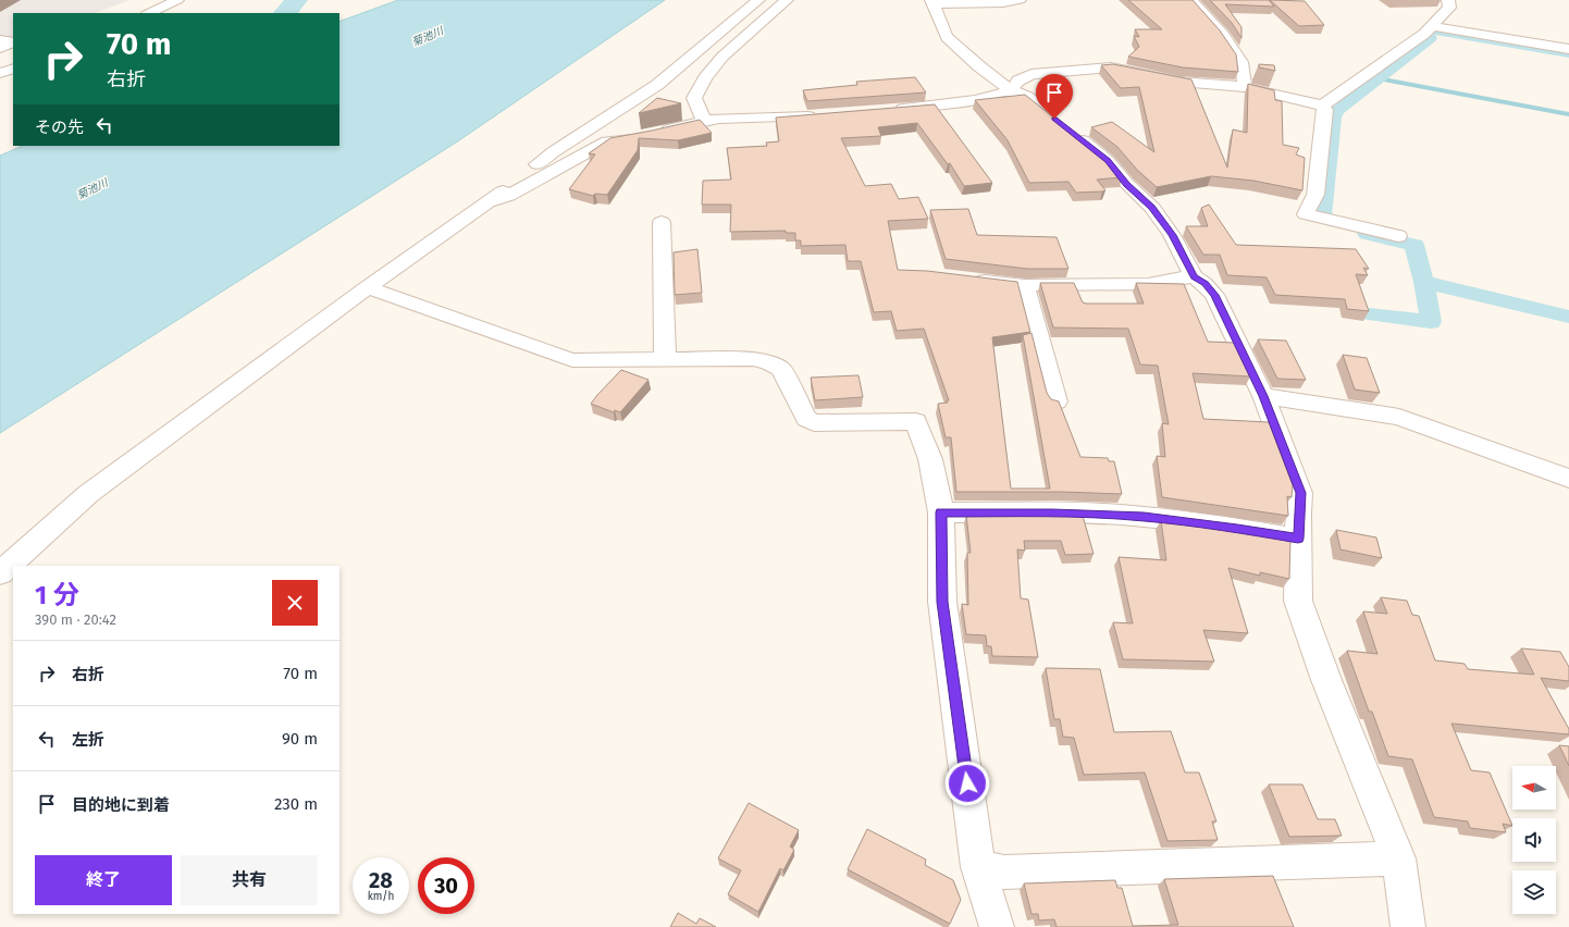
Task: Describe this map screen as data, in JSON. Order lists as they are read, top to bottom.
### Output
{
  "water": ["菊池川"],
  "north": "left",
  "page": {
    "turn": ["70 m", "右折"],
    "then": "その先",
    "heading": ["1 分", "390 m · 20:42"],
    "list": [
      {
        "name": "右折",
        "value": "70 m"
      },
      {
        "name": "左折",
        "value": "90 m"
      },
      {
        "name": "目的地に到着",
        "value": "230 m"
      }
    ],
    "buttons": ["終了", "共有"],
    "speed": "28 km/h",
    "limit": "30"
  }
}
